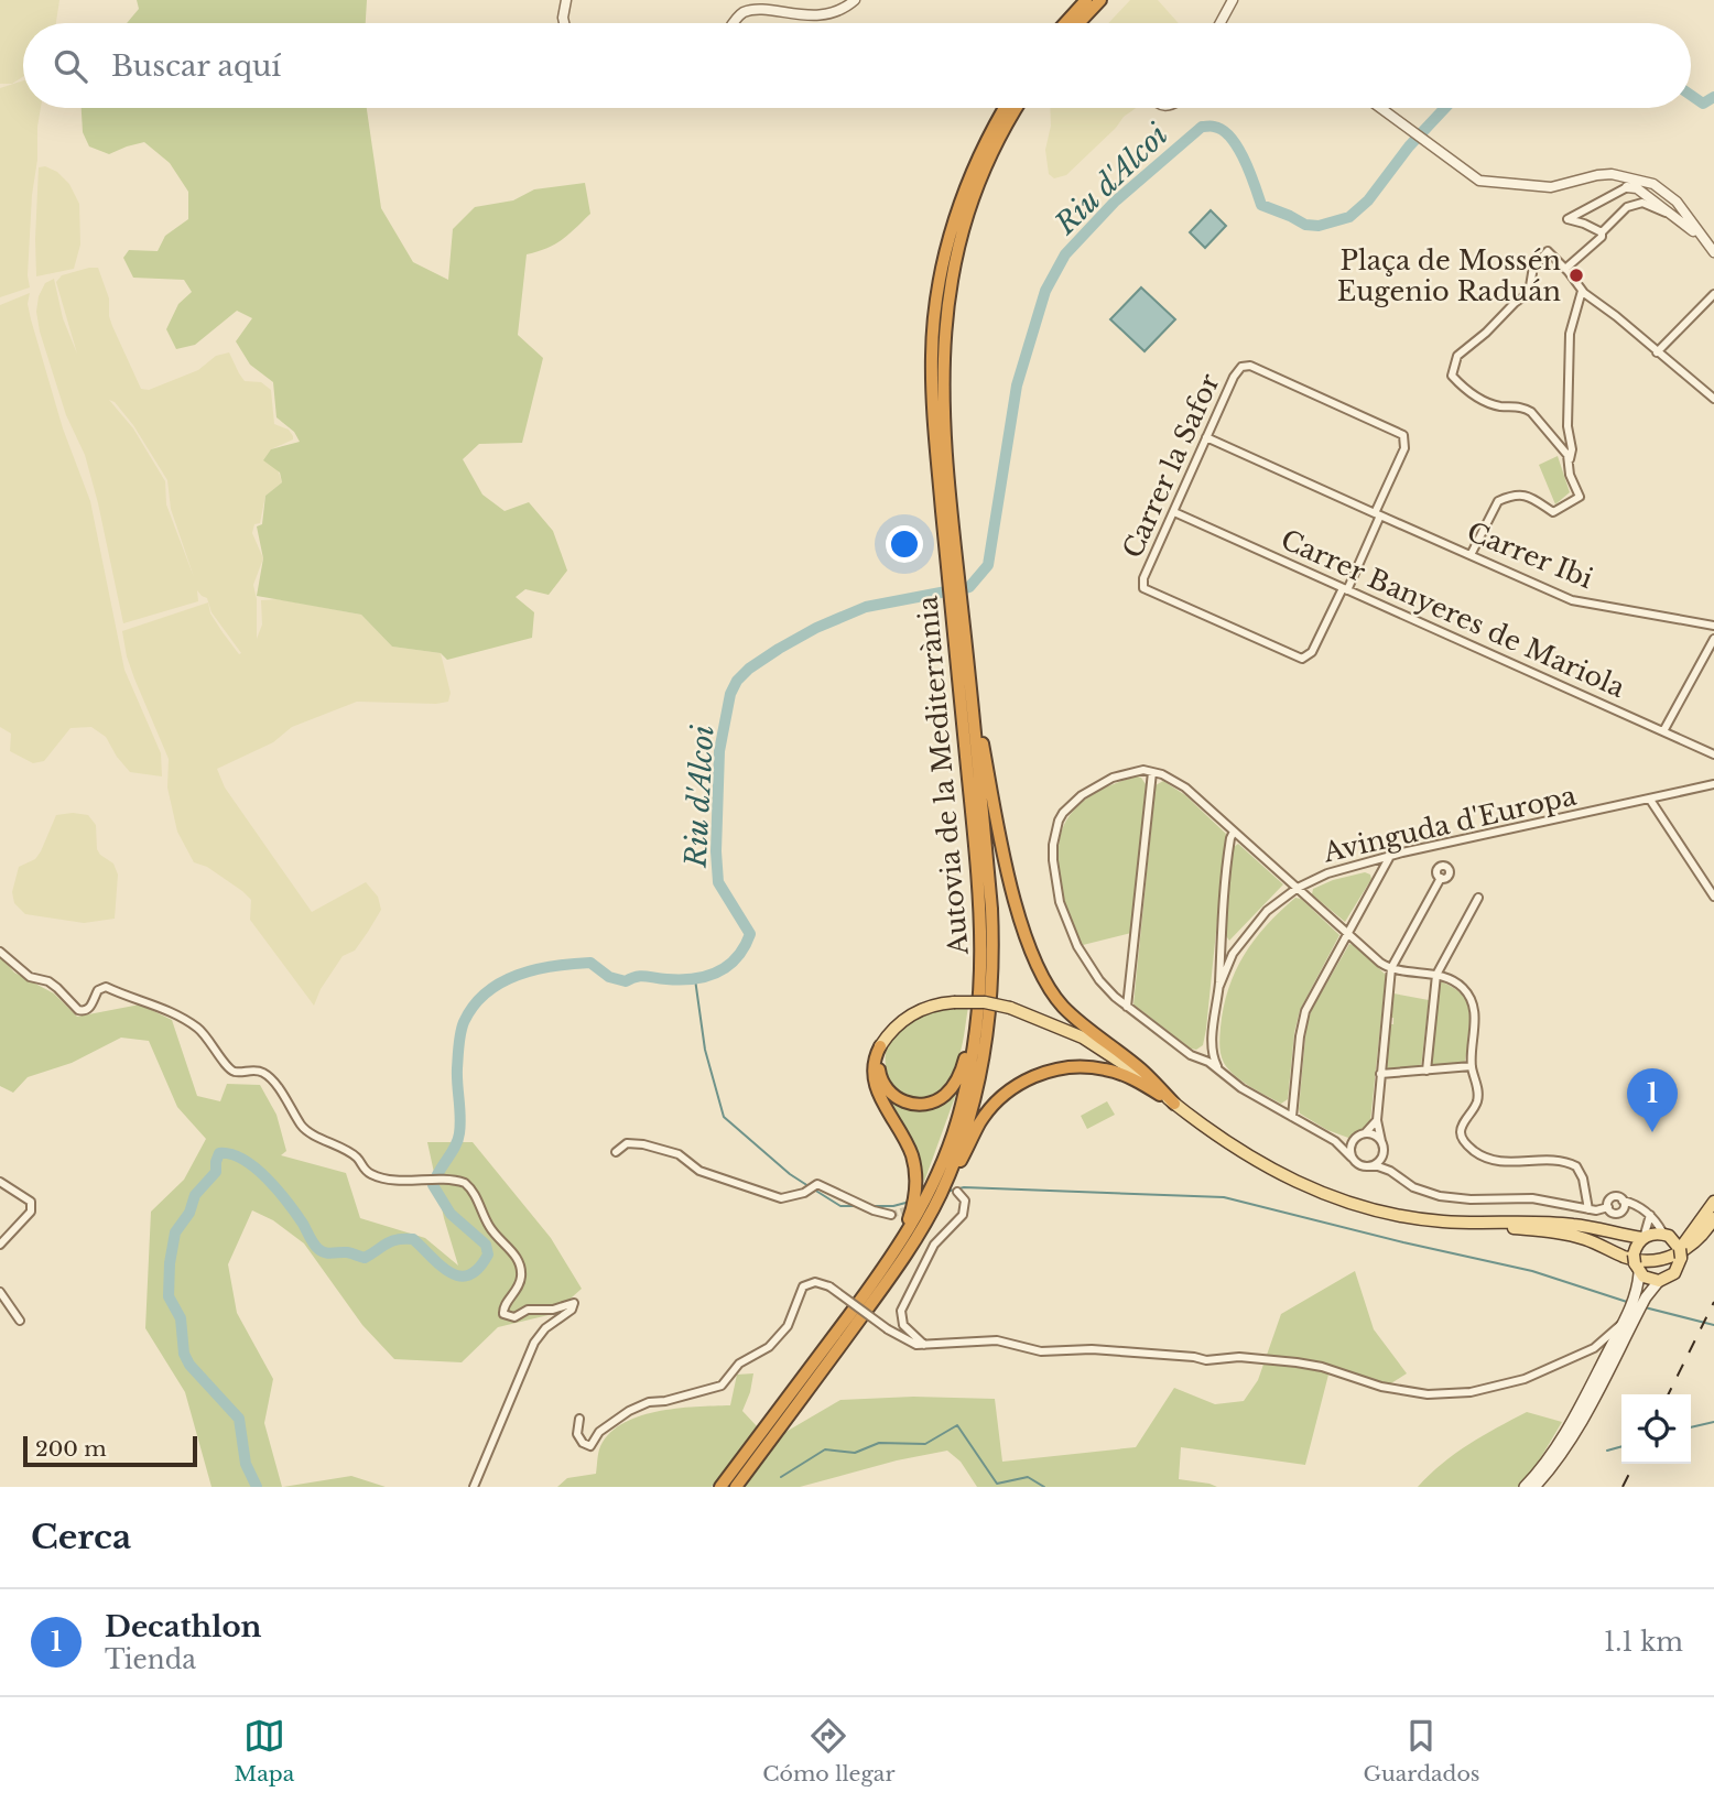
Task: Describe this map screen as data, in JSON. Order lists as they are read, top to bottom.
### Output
{
  "streets": {
    "highway": ["Autovia de la Mediterrània"],
    "street": [
      "Carrer la Safor",
      "Carrer Ibi",
      "Carrer Banyeres de Mariola",
      "Avinguda d'Europa"
    ]
  },
  "crossings": [
    ["Carrer la Safor", "Carrer Ibi"],
    ["Carrer la Safor", "Carrer Banyeres de Mariola"]
  ],
  "water": ["Riu d'Alcoi"],
  "places": ["Plaça de Mossén Eugenio Raduán"],
  "scale_bar": "200 m",
  "page": {
    "search": "Buscar aquí",
    "pins": "1",
    "scale": "200 m",
    "heading": "Cerca",
    "list": [
      {
        "mark": "1",
        "name": "Decathlon",
        "note": "Tienda",
        "value": "1.1 km"
      }
    ],
    "nav": ["Mapa", "Cómo llegar", "Guardados"]
  }
}
